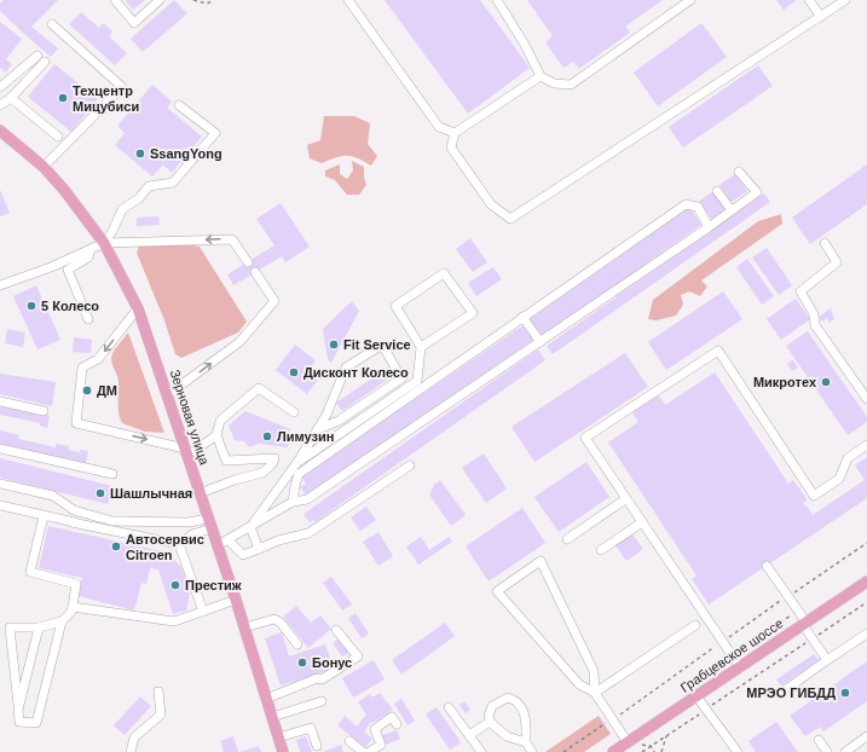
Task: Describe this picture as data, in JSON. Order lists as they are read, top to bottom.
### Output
{
  "streets": {
    "main road": ["Зерновая улица", "Грабцевское шоссе"]
  },
  "places": [
    "Техцентр Мицубиси",
    "SsangYong",
    "5 Колесо",
    "Fit Service",
    "Дисконт Колесо",
    "Микротех",
    "ДМ",
    "Лимузин",
    "Шашлычная",
    "Автосервис Citroen",
    "Престиж",
    "Бонус",
    "МРЭО ГИБДД"
  ]
}
